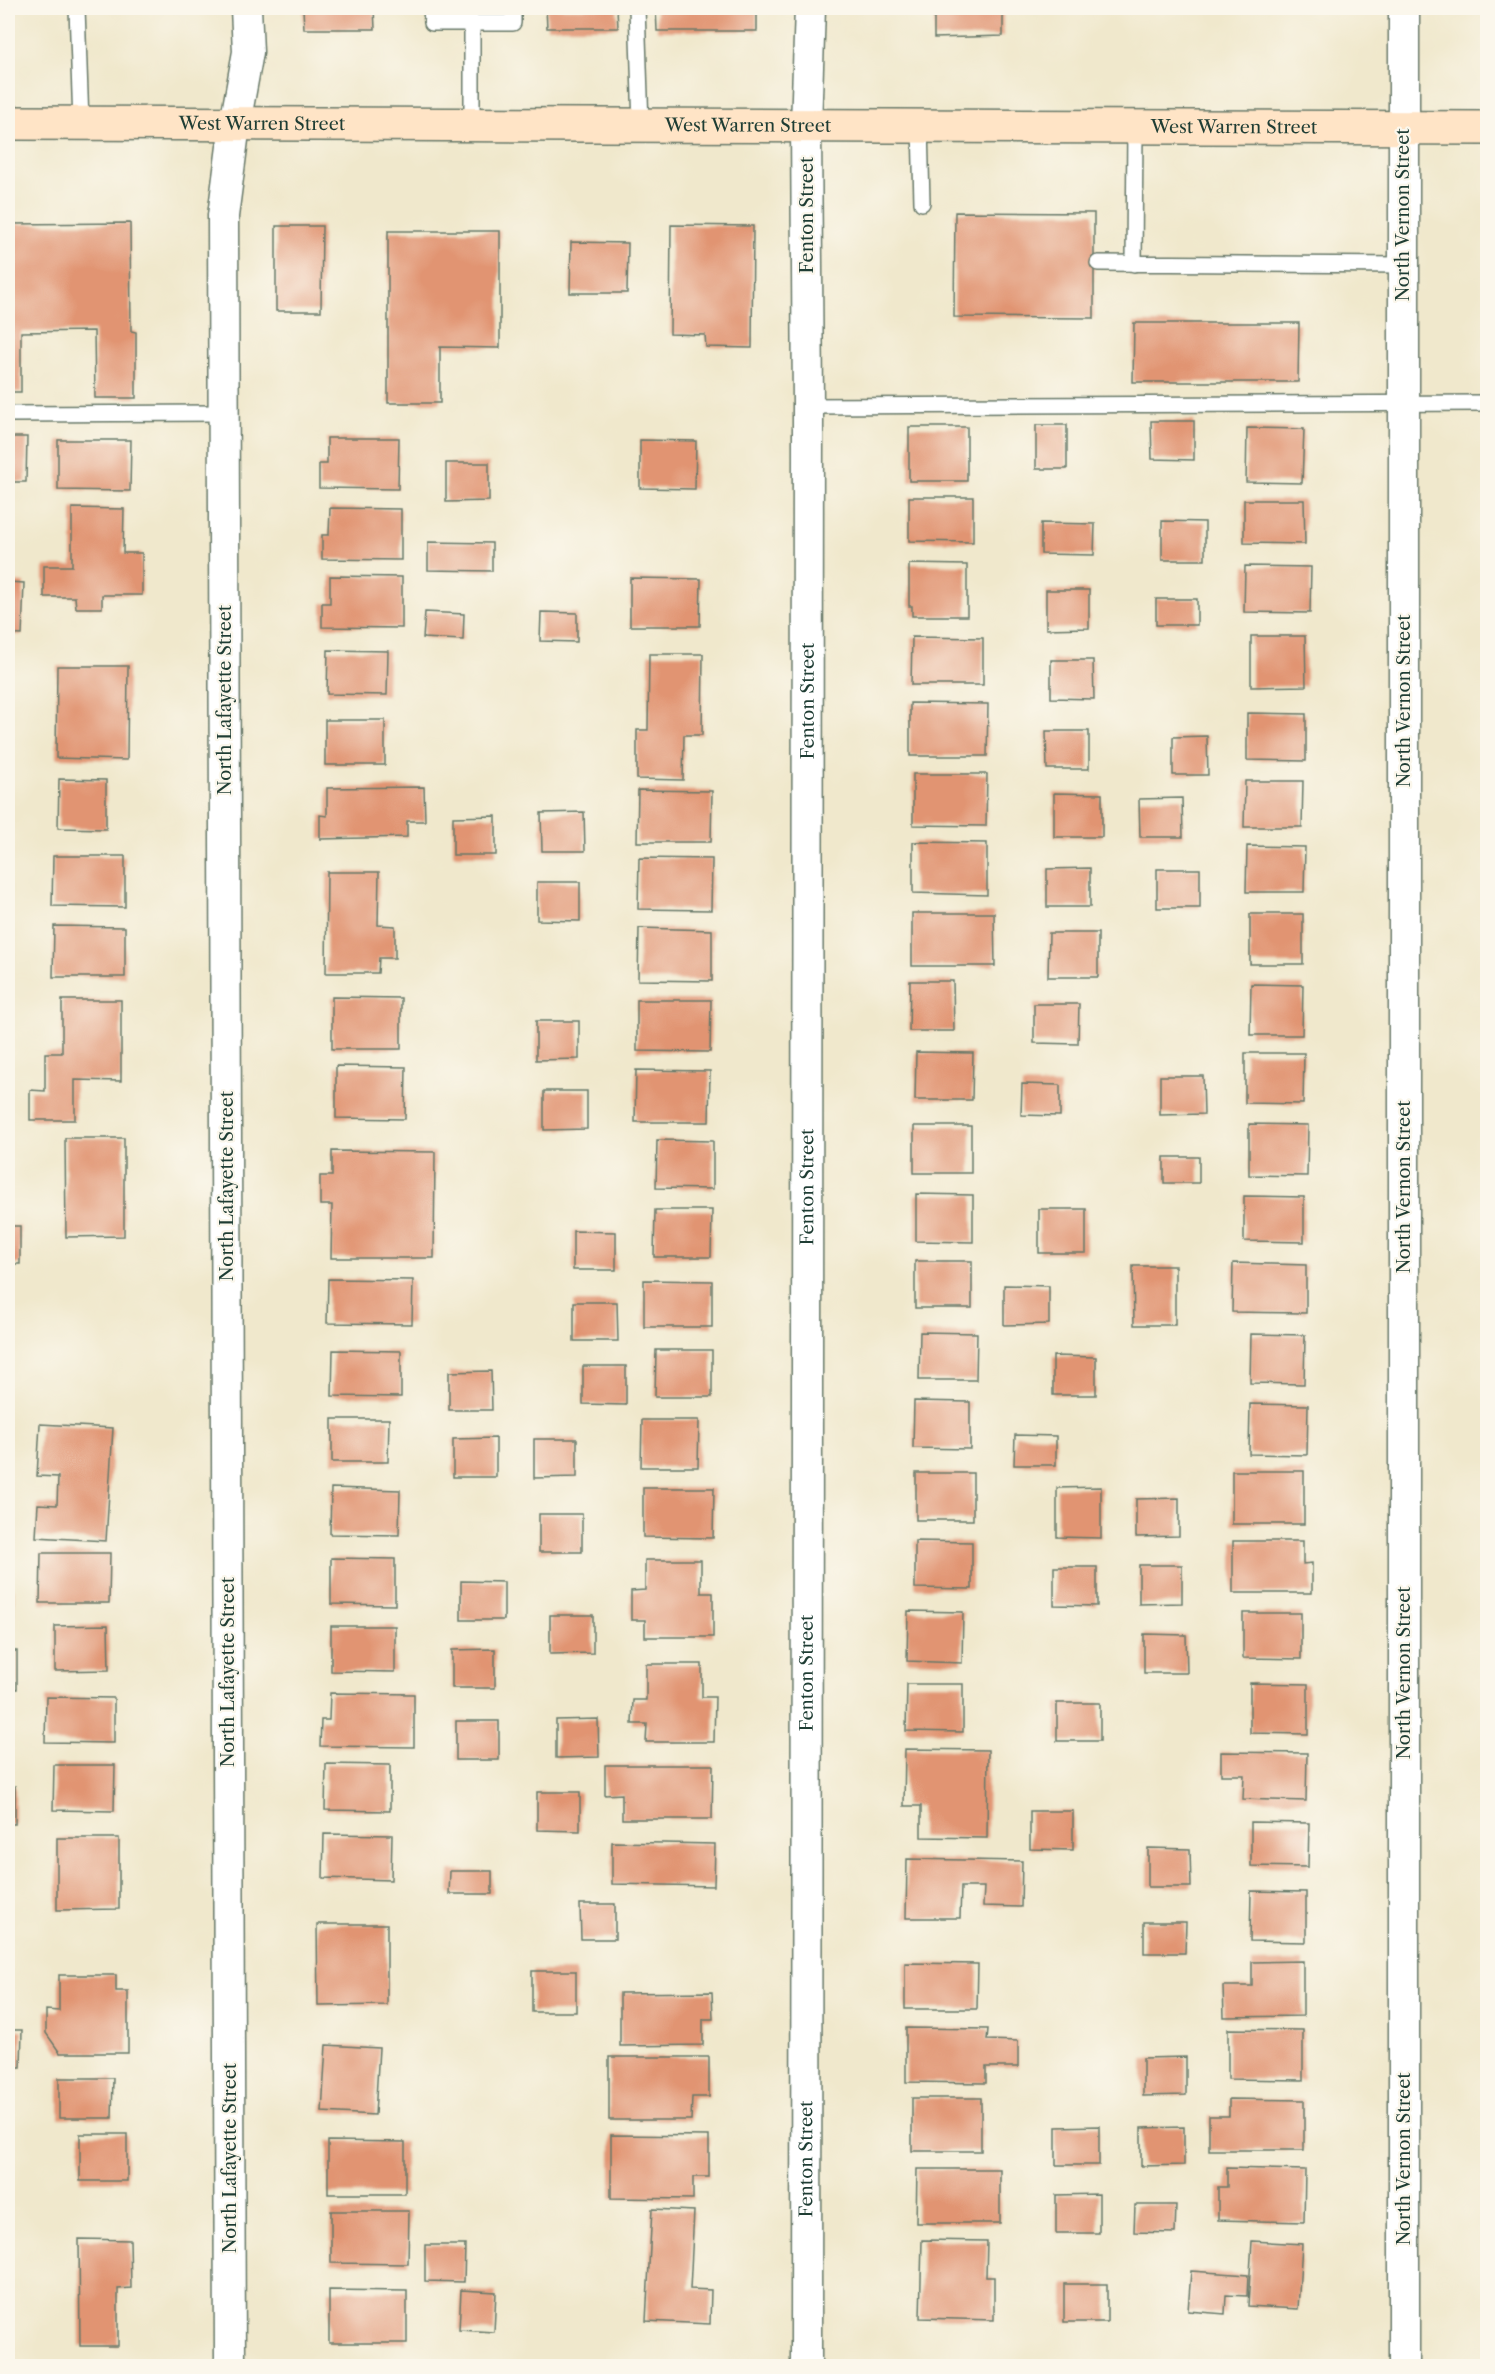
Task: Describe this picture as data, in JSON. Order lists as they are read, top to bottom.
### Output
{
  "streets": {
    "main road": ["West Warren Street"],
    "street": ["Fenton Street", "North Vernon Street", "North Lafayette Street"]
  },
  "crossings": [
    ["West Warren Street", "Fenton Street"],
    ["West Warren Street", "North Vernon Street"],
    ["West Warren Street", "North Lafayette Street"]
  ]
}
